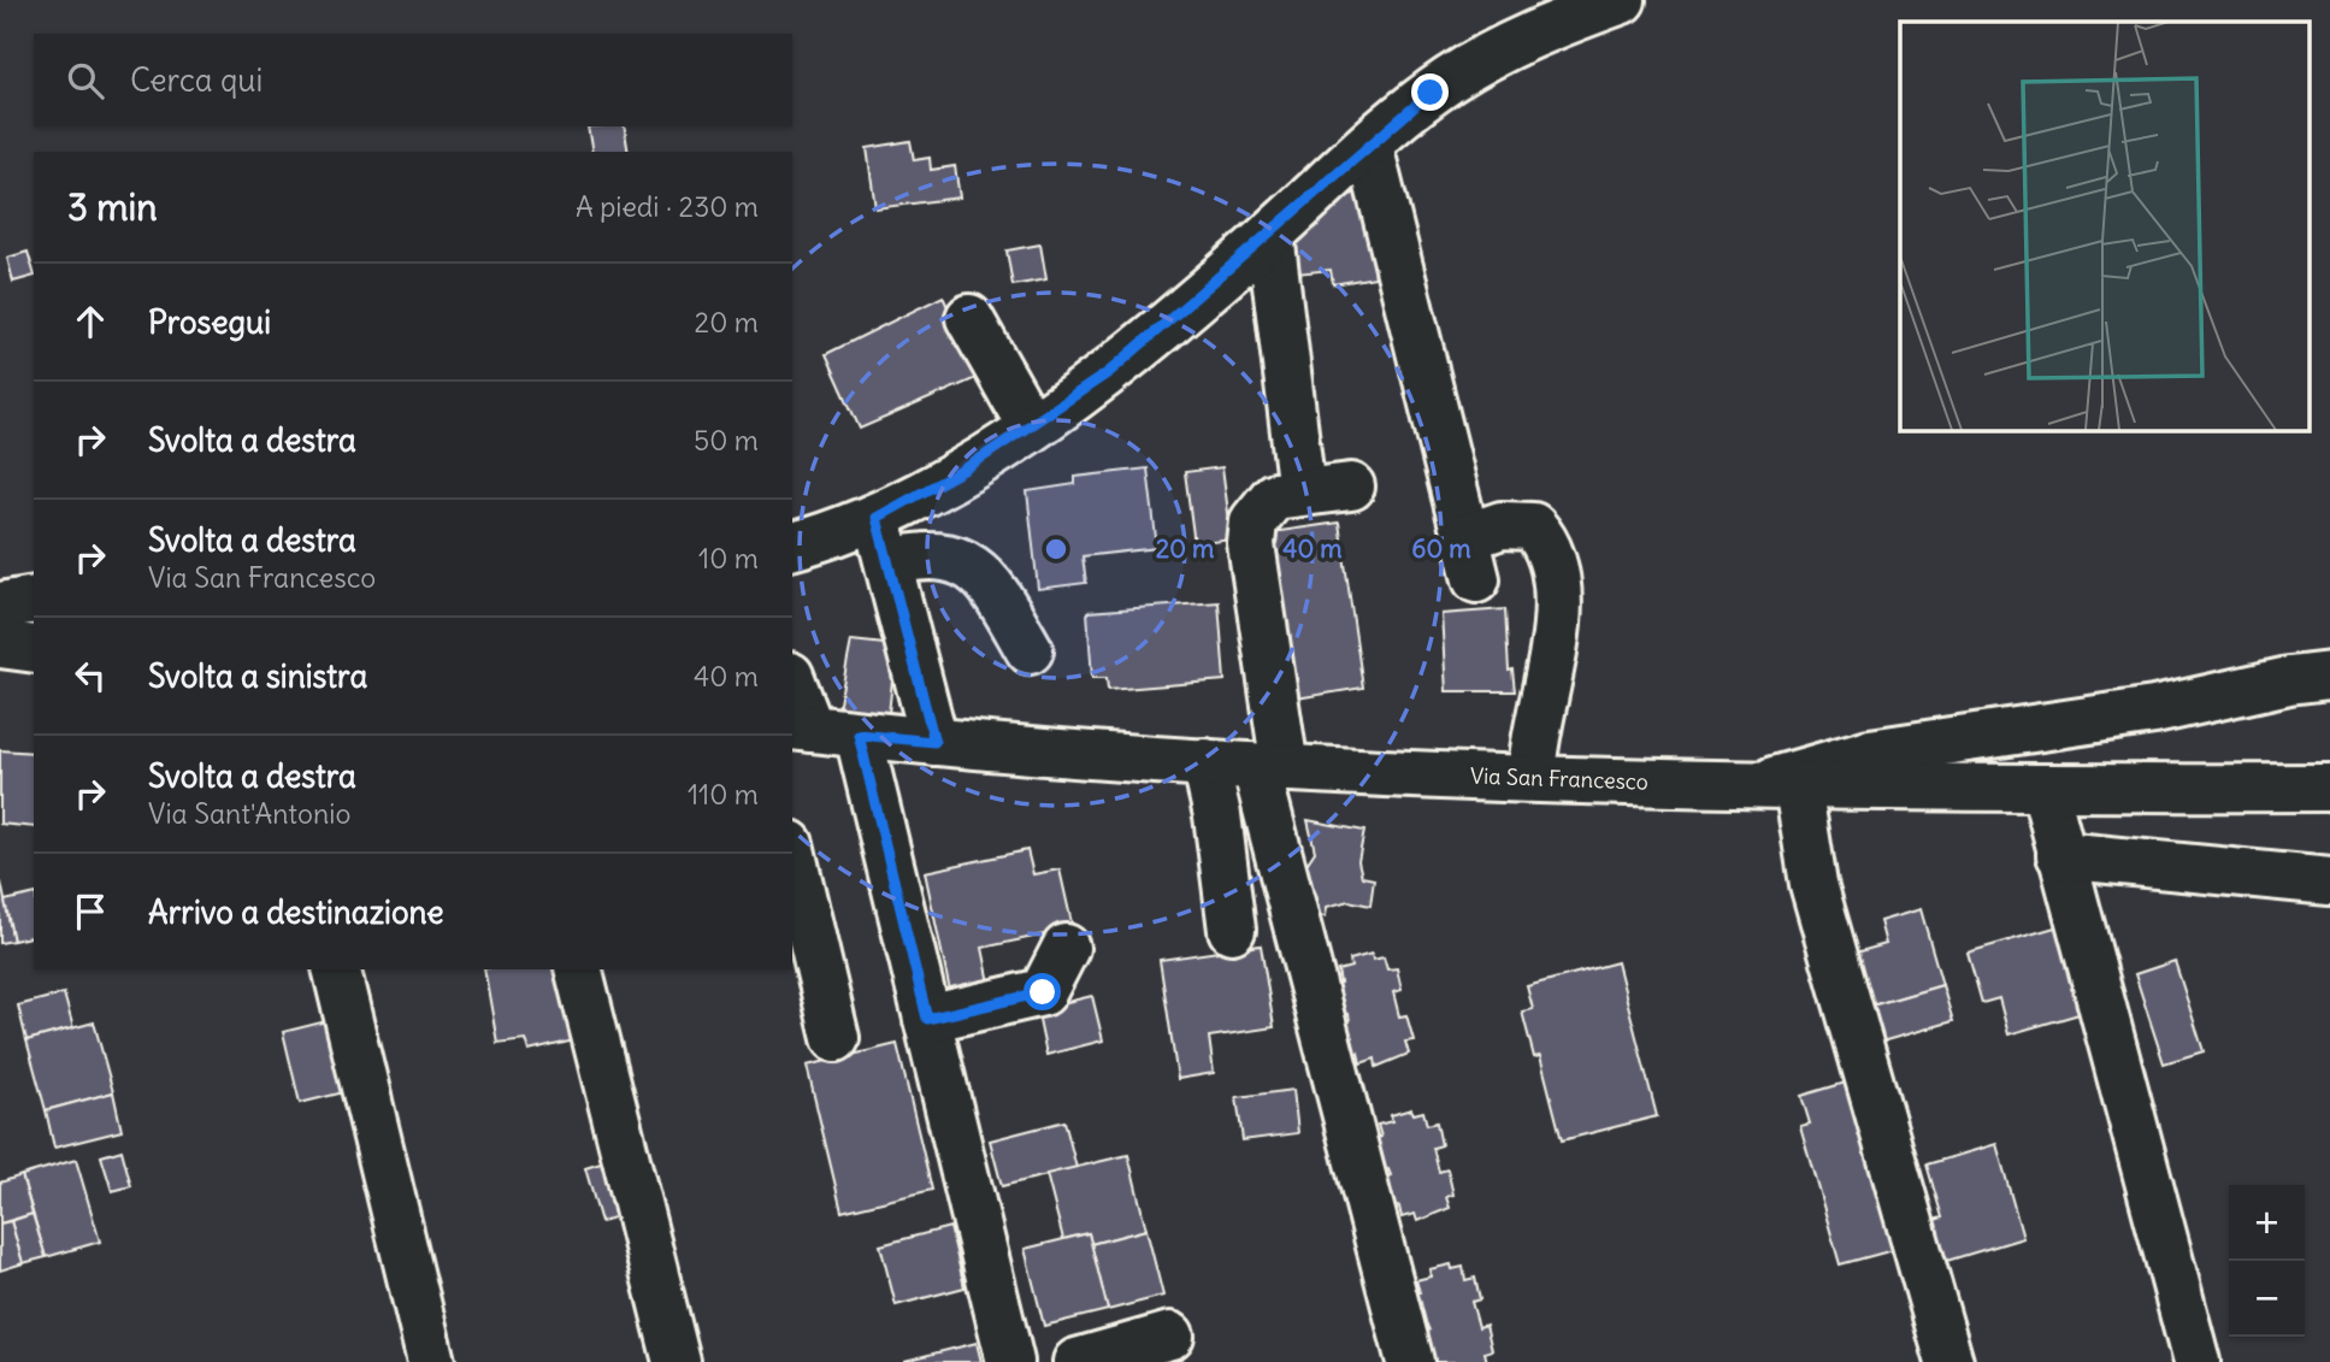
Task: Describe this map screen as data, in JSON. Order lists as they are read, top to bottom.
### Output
{
  "streets": {
    "street": ["Via San Francesco"]
  },
  "page": {
    "search": "Cerca qui",
    "heading": ["3 min", "A piedi · 230 m"],
    "list": [
      ["Prosegui", "20 m"],
      ["Svolta a destra", "50 m"],
      ["Svolta a destra", "Via San Francesco", "10 m"],
      ["Svolta a sinistra", "40 m"],
      ["Svolta a destra", "Via Sant'Antonio", "110 m"],
      "Arrivo a destinazione"
    ],
    "map_buttons": ["+", "−"]
  },
  "rings": ["20 m", "40 m", "60 m"]
}
